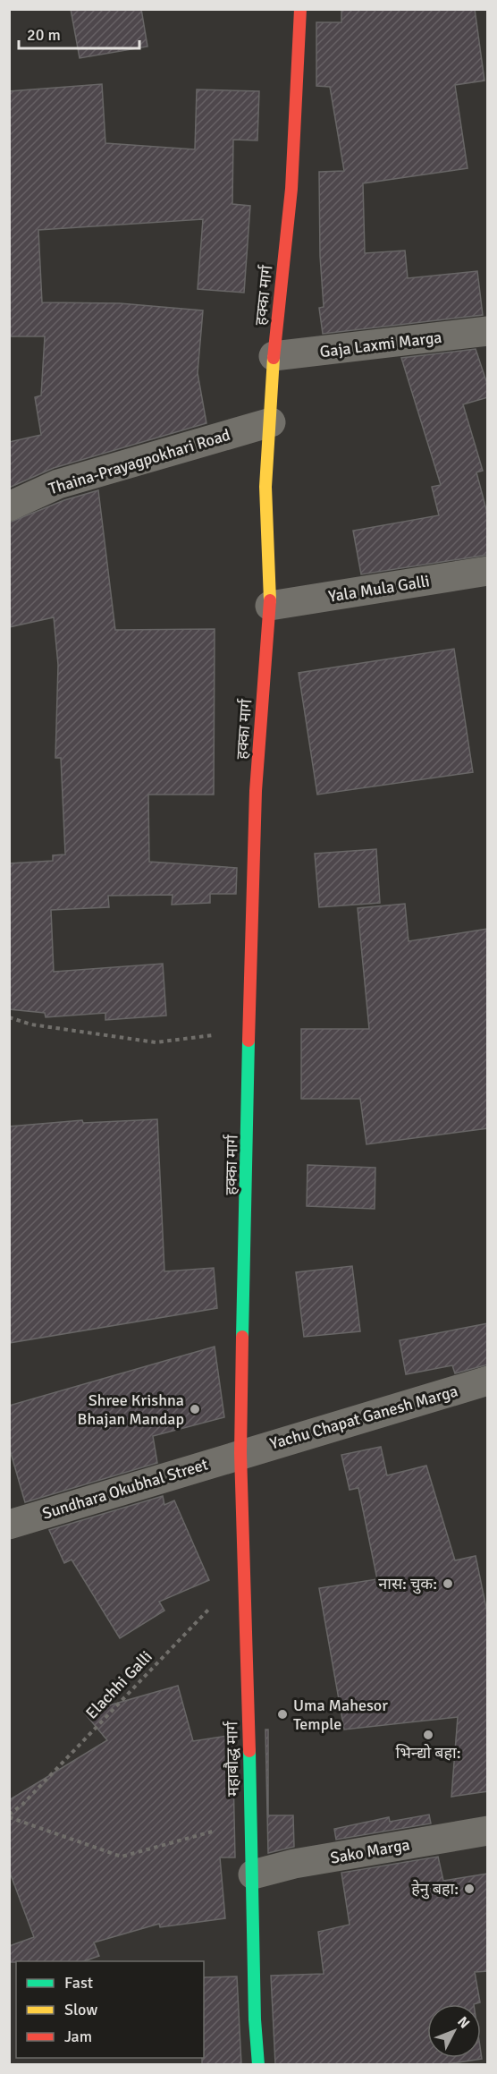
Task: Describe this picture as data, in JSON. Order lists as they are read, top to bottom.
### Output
{
  "streets": {
    "main road": ["हक्का मार्ग", "महाबौद्ध मार्ग"],
    "street": [
      "Gaja Laxmi Marga",
      "Thaina-Prayagpokhari Road",
      "Yala Mula Galli",
      "Yachu Chapat Ganesh Marga",
      "Sundhara Okubhal Street",
      "Sako Marga"
    ],
    "path": ["Elachhi Galli"]
  },
  "crossings": [
    ["हक्का मार्ग", "Gaja Laxmi Marga"],
    ["हक्का मार्ग", "Thaina-Prayagpokhari Road"],
    ["हक्का मार्ग", "Yala Mula Galli"],
    ["हक्का मार्ग", "Yachu Chapat Ganesh Marga"],
    ["हक्का मार्ग", "Sundhara Okubhal Street"],
    ["हक्का मार्ग", "महाबौद्ध मार्ग"],
    ["Yachu Chapat Ganesh Marga", "Sundhara Okubhal Street"],
    ["Yachu Chapat Ganesh Marga", "महाबौद्ध मार्ग"],
    ["Sundhara Okubhal Street", "महाबौद्ध मार्ग"],
    ["Elachhi Galli", "महाबौद्ध मार्ग"],
    ["महाबौद्ध मार्ग", "Sako Marga"]
  ],
  "places": [
    "Shree Krishna Bhajan Mandap",
    "नास: चुक:",
    "Uma Mahesor Temple",
    "भिन्द्यो बहा:",
    "हेनु बहा:"
  ],
  "legend": ["Fast", "Slow", "Jam"],
  "scale_bar": "20 m",
  "north": "top right"
}
